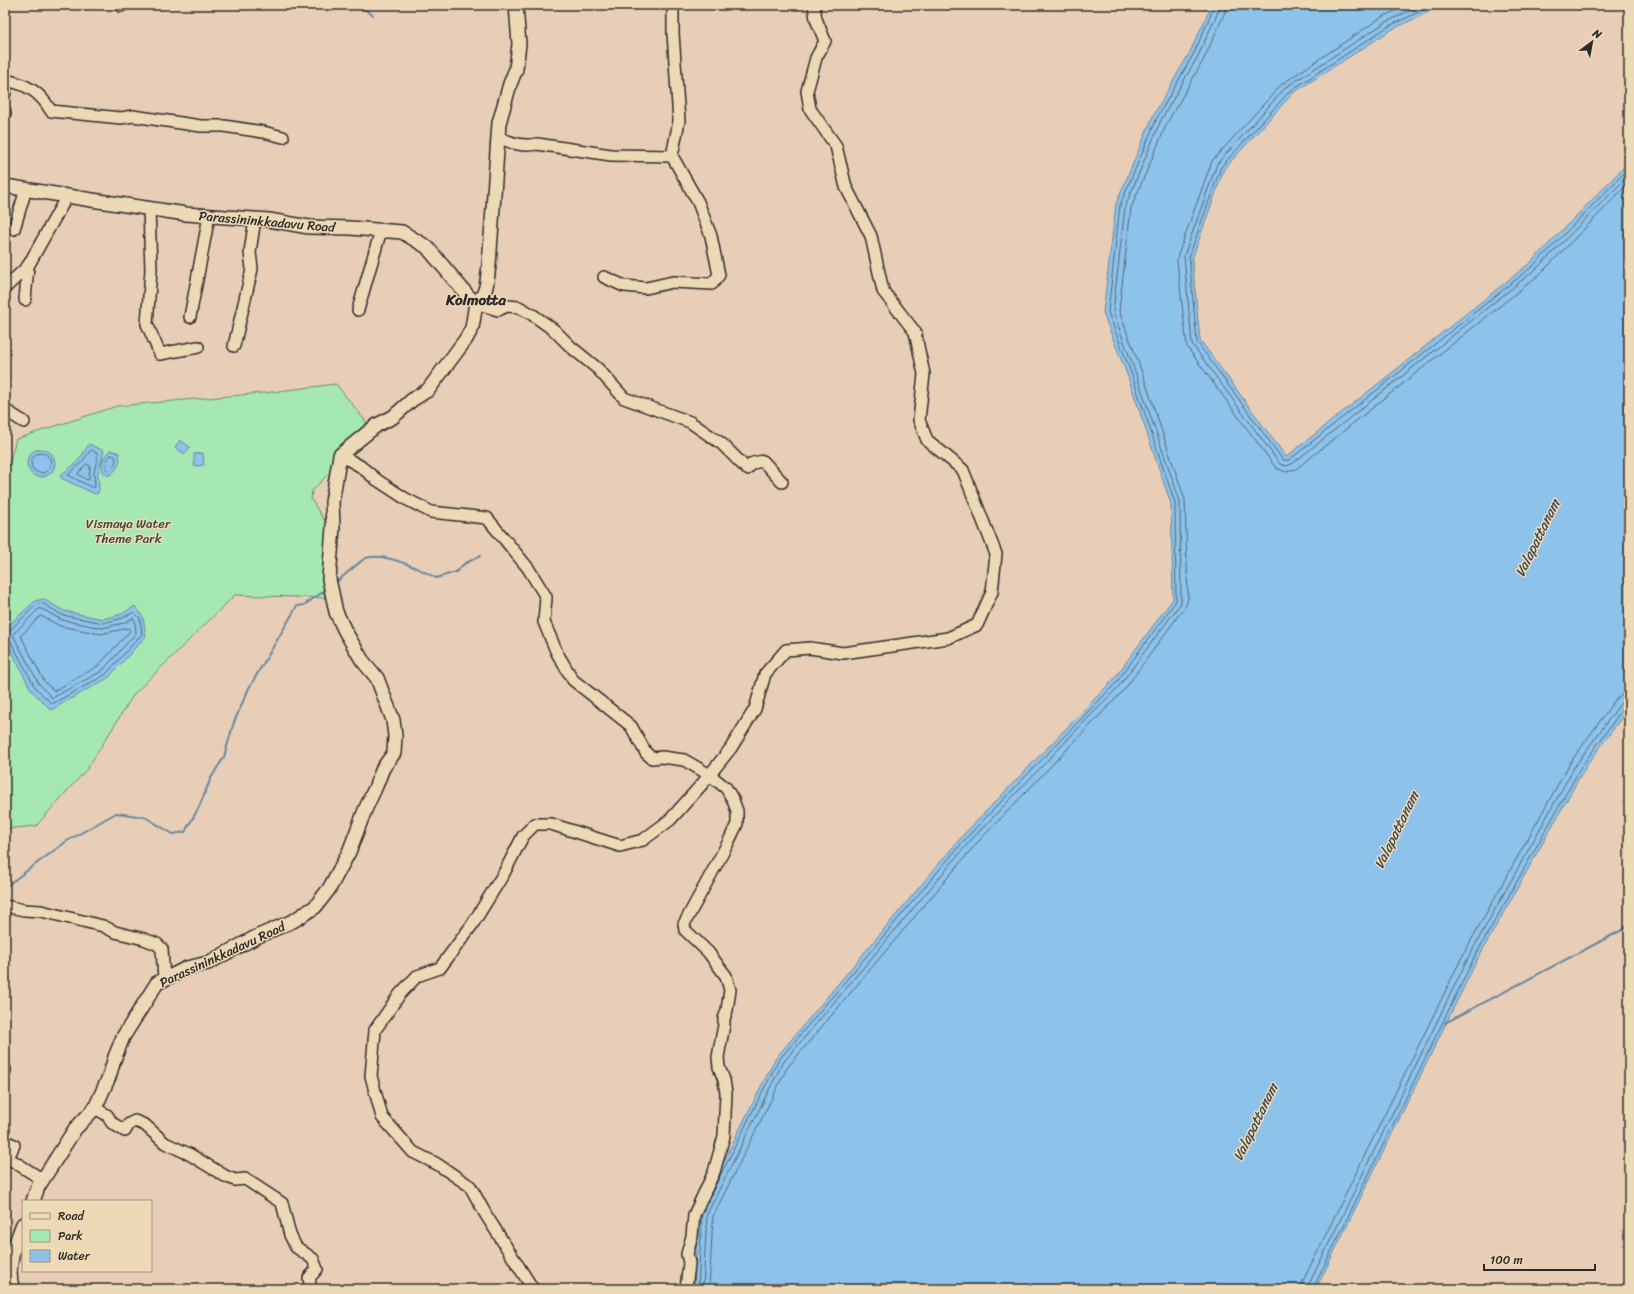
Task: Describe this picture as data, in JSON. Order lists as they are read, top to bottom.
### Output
{
  "streets": {
    "main road": ["Parassininkkadavu Road"]
  },
  "districts": ["Kolmotta"],
  "water": ["Valapattanam"],
  "parks": ["Vismaya Water Theme Park"],
  "legend": ["Road", "Park", "Water"],
  "scale_bar": "100 m",
  "north": "top right"
}
